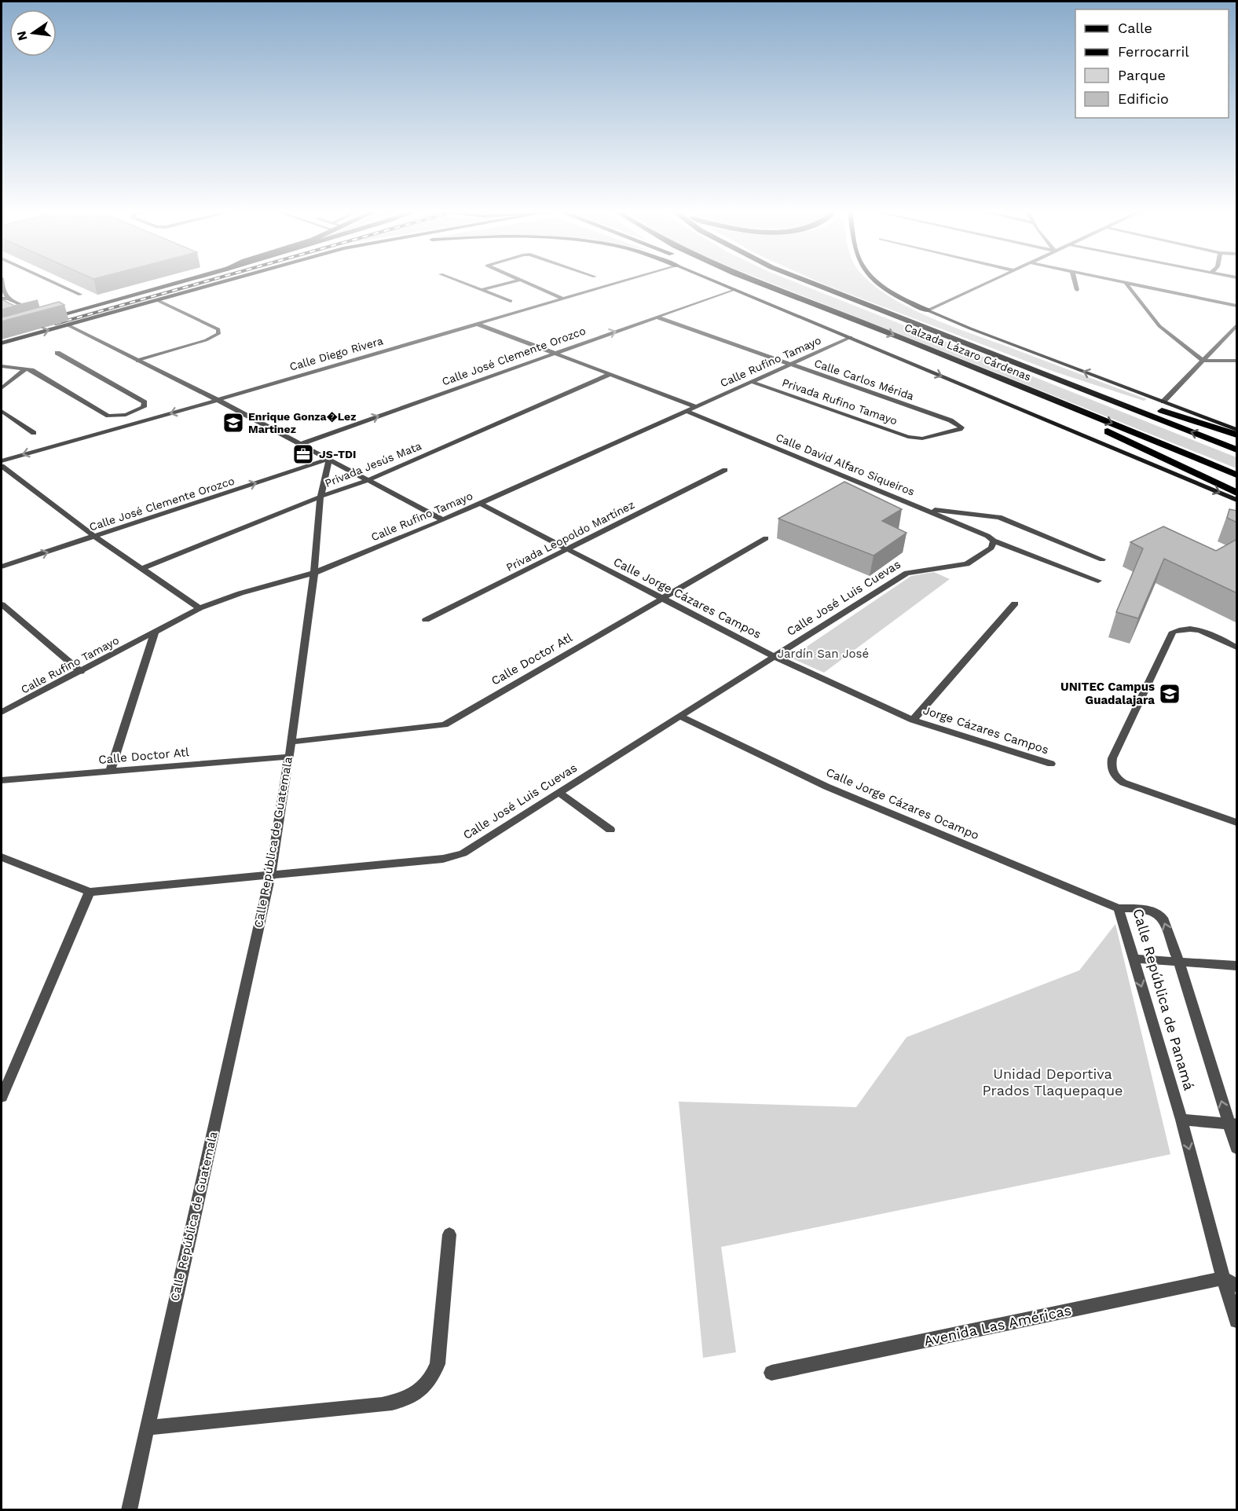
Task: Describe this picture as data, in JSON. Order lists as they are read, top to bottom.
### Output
{
  "streets": {
    "highway": ["Calzada Lázaro Cárdenas"],
    "street": [
      "Calle Diego Rivera",
      "Calle José Clemente Orozco",
      "Calle Rufino Tamayo",
      "Calle Carlos Mérida",
      "Privada Rufino Tamayo",
      "Privada Jesús Mata",
      "Calle David Alfaro Siqueiros",
      "Privada Leopoldo Martínez",
      "Calle Jorge Cázares Campos",
      "Calle José Luis Cuevas",
      "Calle Doctor Atl",
      "Jorge Cázares Campos",
      "Calle Jorge Cázares Ocampo",
      "Calle República de Guatemala",
      "Calle República de Panamá",
      "Avenida Las Américas"
    ]
  },
  "crossings": [
    ["Calle José Clemente Orozco", "Calle Carlos Mérida"],
    ["Calle José Clemente Orozco", "Calle República de Guatemala"],
    ["Calle Rufino Tamayo", "Calle Carlos Mérida"],
    ["Calle Rufino Tamayo", "Privada Rufino Tamayo"],
    ["Calle Rufino Tamayo", "Calle David Alfaro Siqueiros"],
    ["Calle Rufino Tamayo", "Calle Jorge Cázares Campos"],
    ["Calle Rufino Tamayo", "Calle República de Guatemala"],
    ["Calle Carlos Mérida", "Privada Rufino Tamayo"],
    ["Privada Jesús Mata", "Calle República de Guatemala"],
    ["Calle David Alfaro Siqueiros", "Calle José Luis Cuevas"],
    ["Privada Leopoldo Martínez", "Calle Jorge Cázares Campos"],
    ["Calle Jorge Cázares Campos", "Calle José Luis Cuevas"],
    ["Calle Jorge Cázares Campos", "Calle Doctor Atl"],
    ["Calle Jorge Cázares Campos", "Jorge Cázares Campos"],
    ["Calle José Luis Cuevas", "Calle Jorge Cázares Ocampo"],
    ["Calle José Luis Cuevas", "Calle República de Guatemala"],
    ["Calle Doctor Atl", "Calle República de Guatemala"],
    ["Calle Jorge Cázares Ocampo", "Calle República de Panamá"],
    ["Calle República de Panamá", "Avenida Las Américas"]
  ],
  "one_way": ["Calle José Clemente Orozco"],
  "parks": ["Jardín San José", "Unidad Deportiva Prados Tlaquepaque"],
  "places": {
    "school or university": ["Enrique Gonza�Lez Martinez", "UNITEC Campus Guadalajara"],
    "office": ["JS-TDI"]
  },
  "legend": [
    "Calle",
    "Ferrocarril",
    "Parque",
    "Edificio"
  ],
  "north": "left"
}
